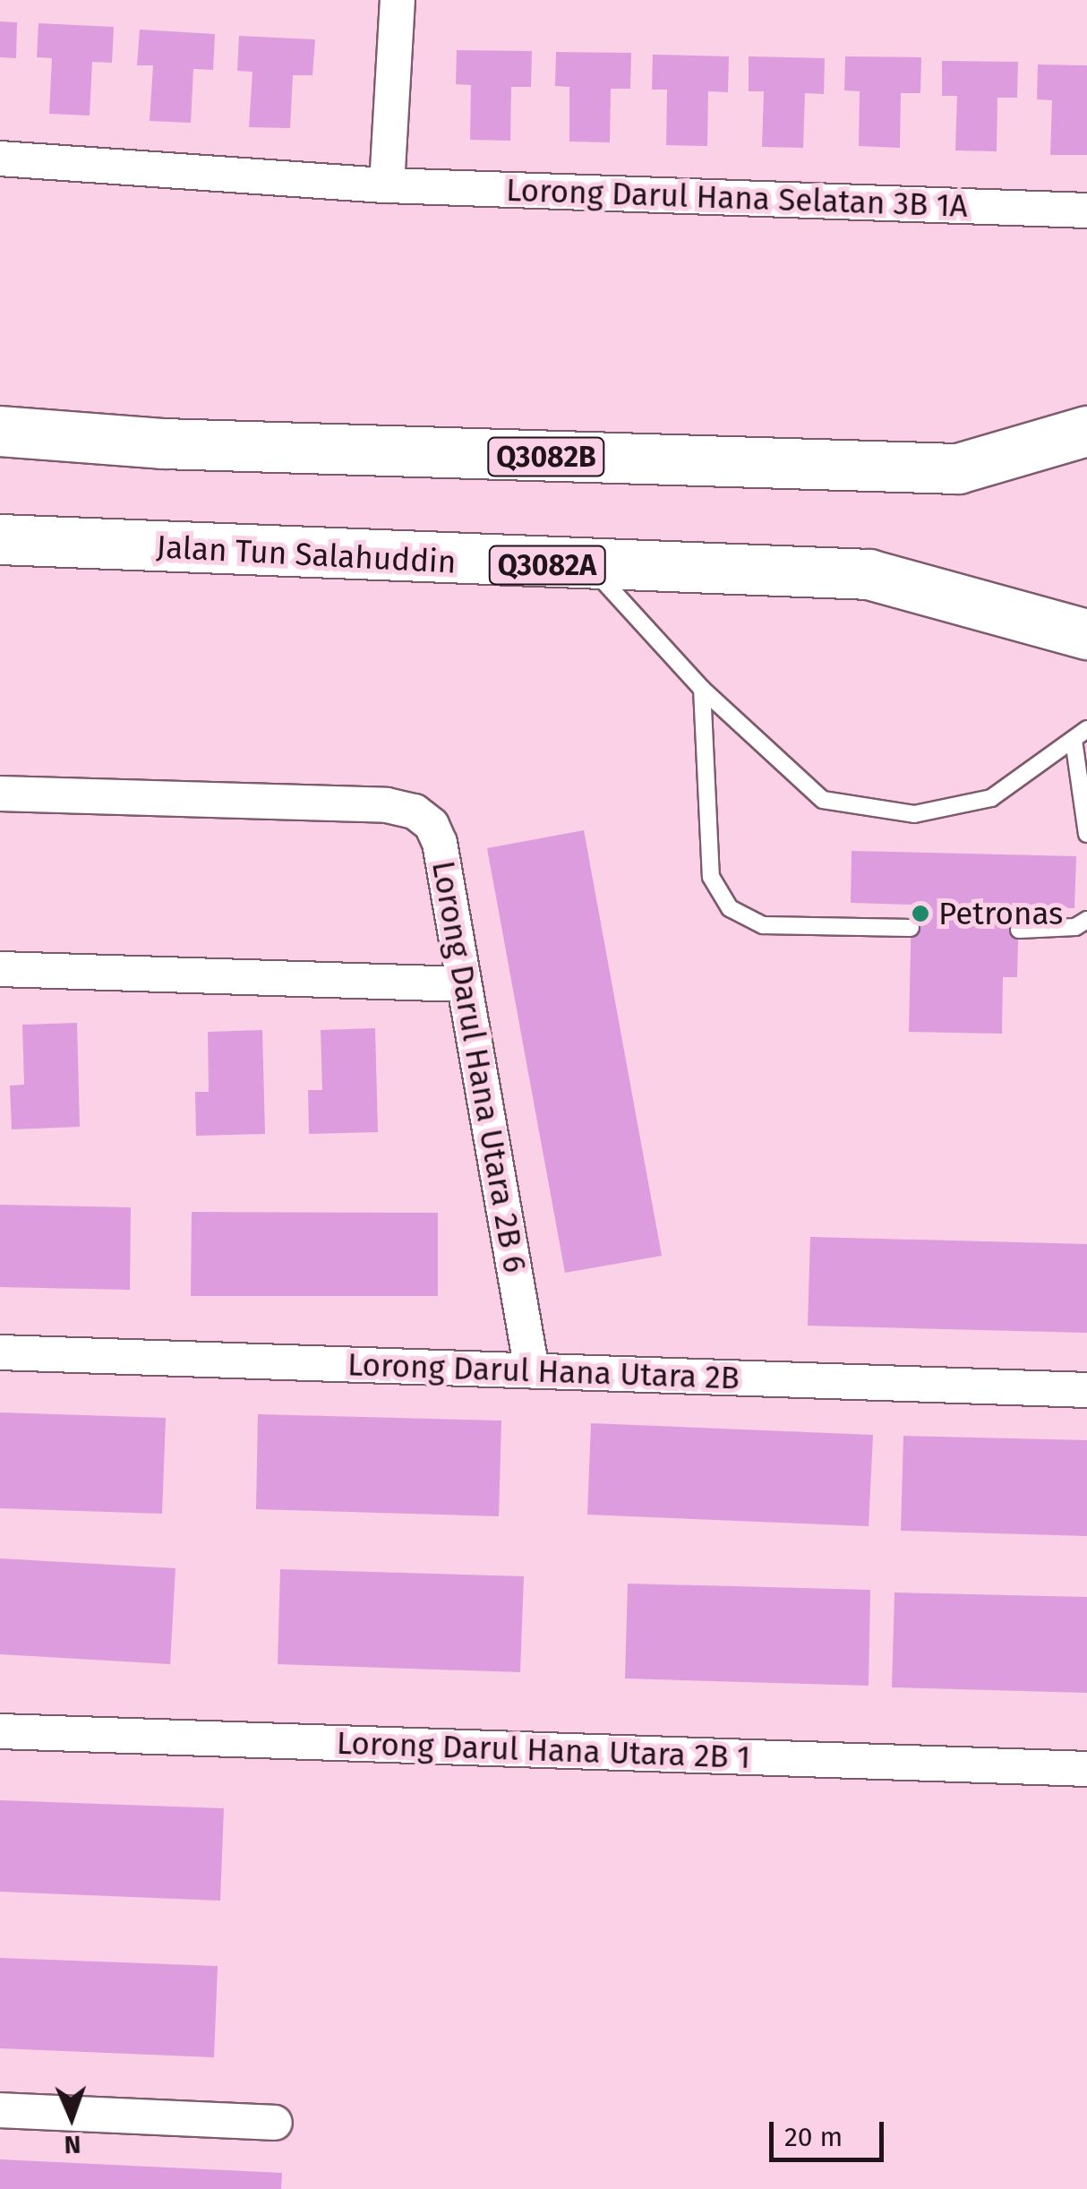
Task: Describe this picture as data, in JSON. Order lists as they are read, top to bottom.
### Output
{
  "streets": {
    "highway": ["Q3082B", "Jalan Tun Salahuddin", "Q3082A"],
    "street": [
      "Lorong Darul Hana Selatan 3B 1A",
      "Lorong Darul Hana Utara 2B 6",
      "Lorong Darul Hana Utara 2B",
      "Lorong Darul Hana Utara 2B 1"
    ]
  },
  "crossings": [
    ["Lorong Darul Hana Utara 2B 6", "Lorong Darul Hana Utara 2B"]
  ],
  "places": ["Petronas"],
  "scale_bar": "20 m",
  "north": "bottom"
}
